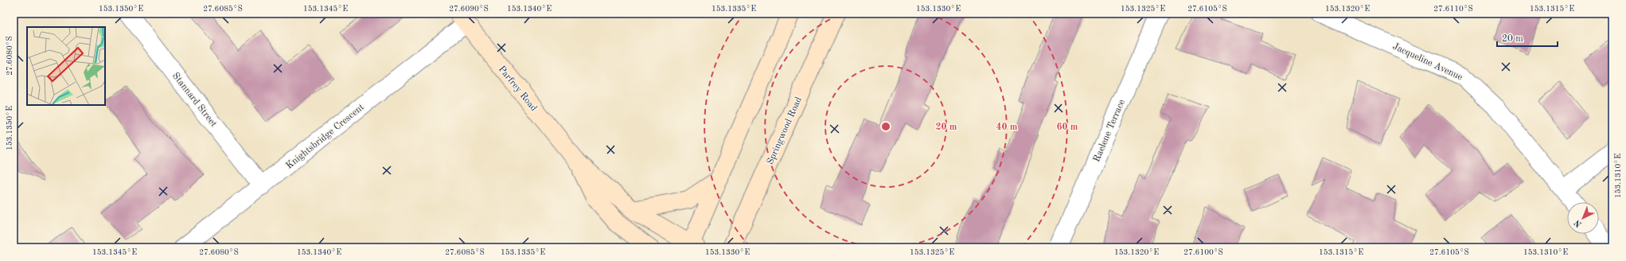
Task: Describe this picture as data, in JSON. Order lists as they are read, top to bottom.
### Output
{
  "streets": {
    "main road": ["Parfrey Road", "Springwood Road"],
    "street": [
      "Jacqueline Avenue",
      "Stannard Street",
      "Raelene Terrace",
      "Knightsbridge Crescent"
    ]
  },
  "crossings": [
    ["Parfrey Road", "Knightsbridge Crescent"],
    ["Stannard Street", "Knightsbridge Crescent"]
  ],
  "scale_bar": "20 m",
  "north": "bottom left",
  "coordinates": [
    "153.1350°E",
    "27.6085°S",
    "153.1345°E",
    "27.6090°S",
    "153.1340°E",
    "153.1335°E",
    "153.1330°E",
    "153.1325°E",
    "27.6105°S",
    "153.1320°E",
    "27.6110°S",
    "153.1315°E",
    "27.6080°S",
    "153.1310°E",
    "27.6100°S"
  ],
  "rings": ["20 m", "40 m", "60 m"]
}
